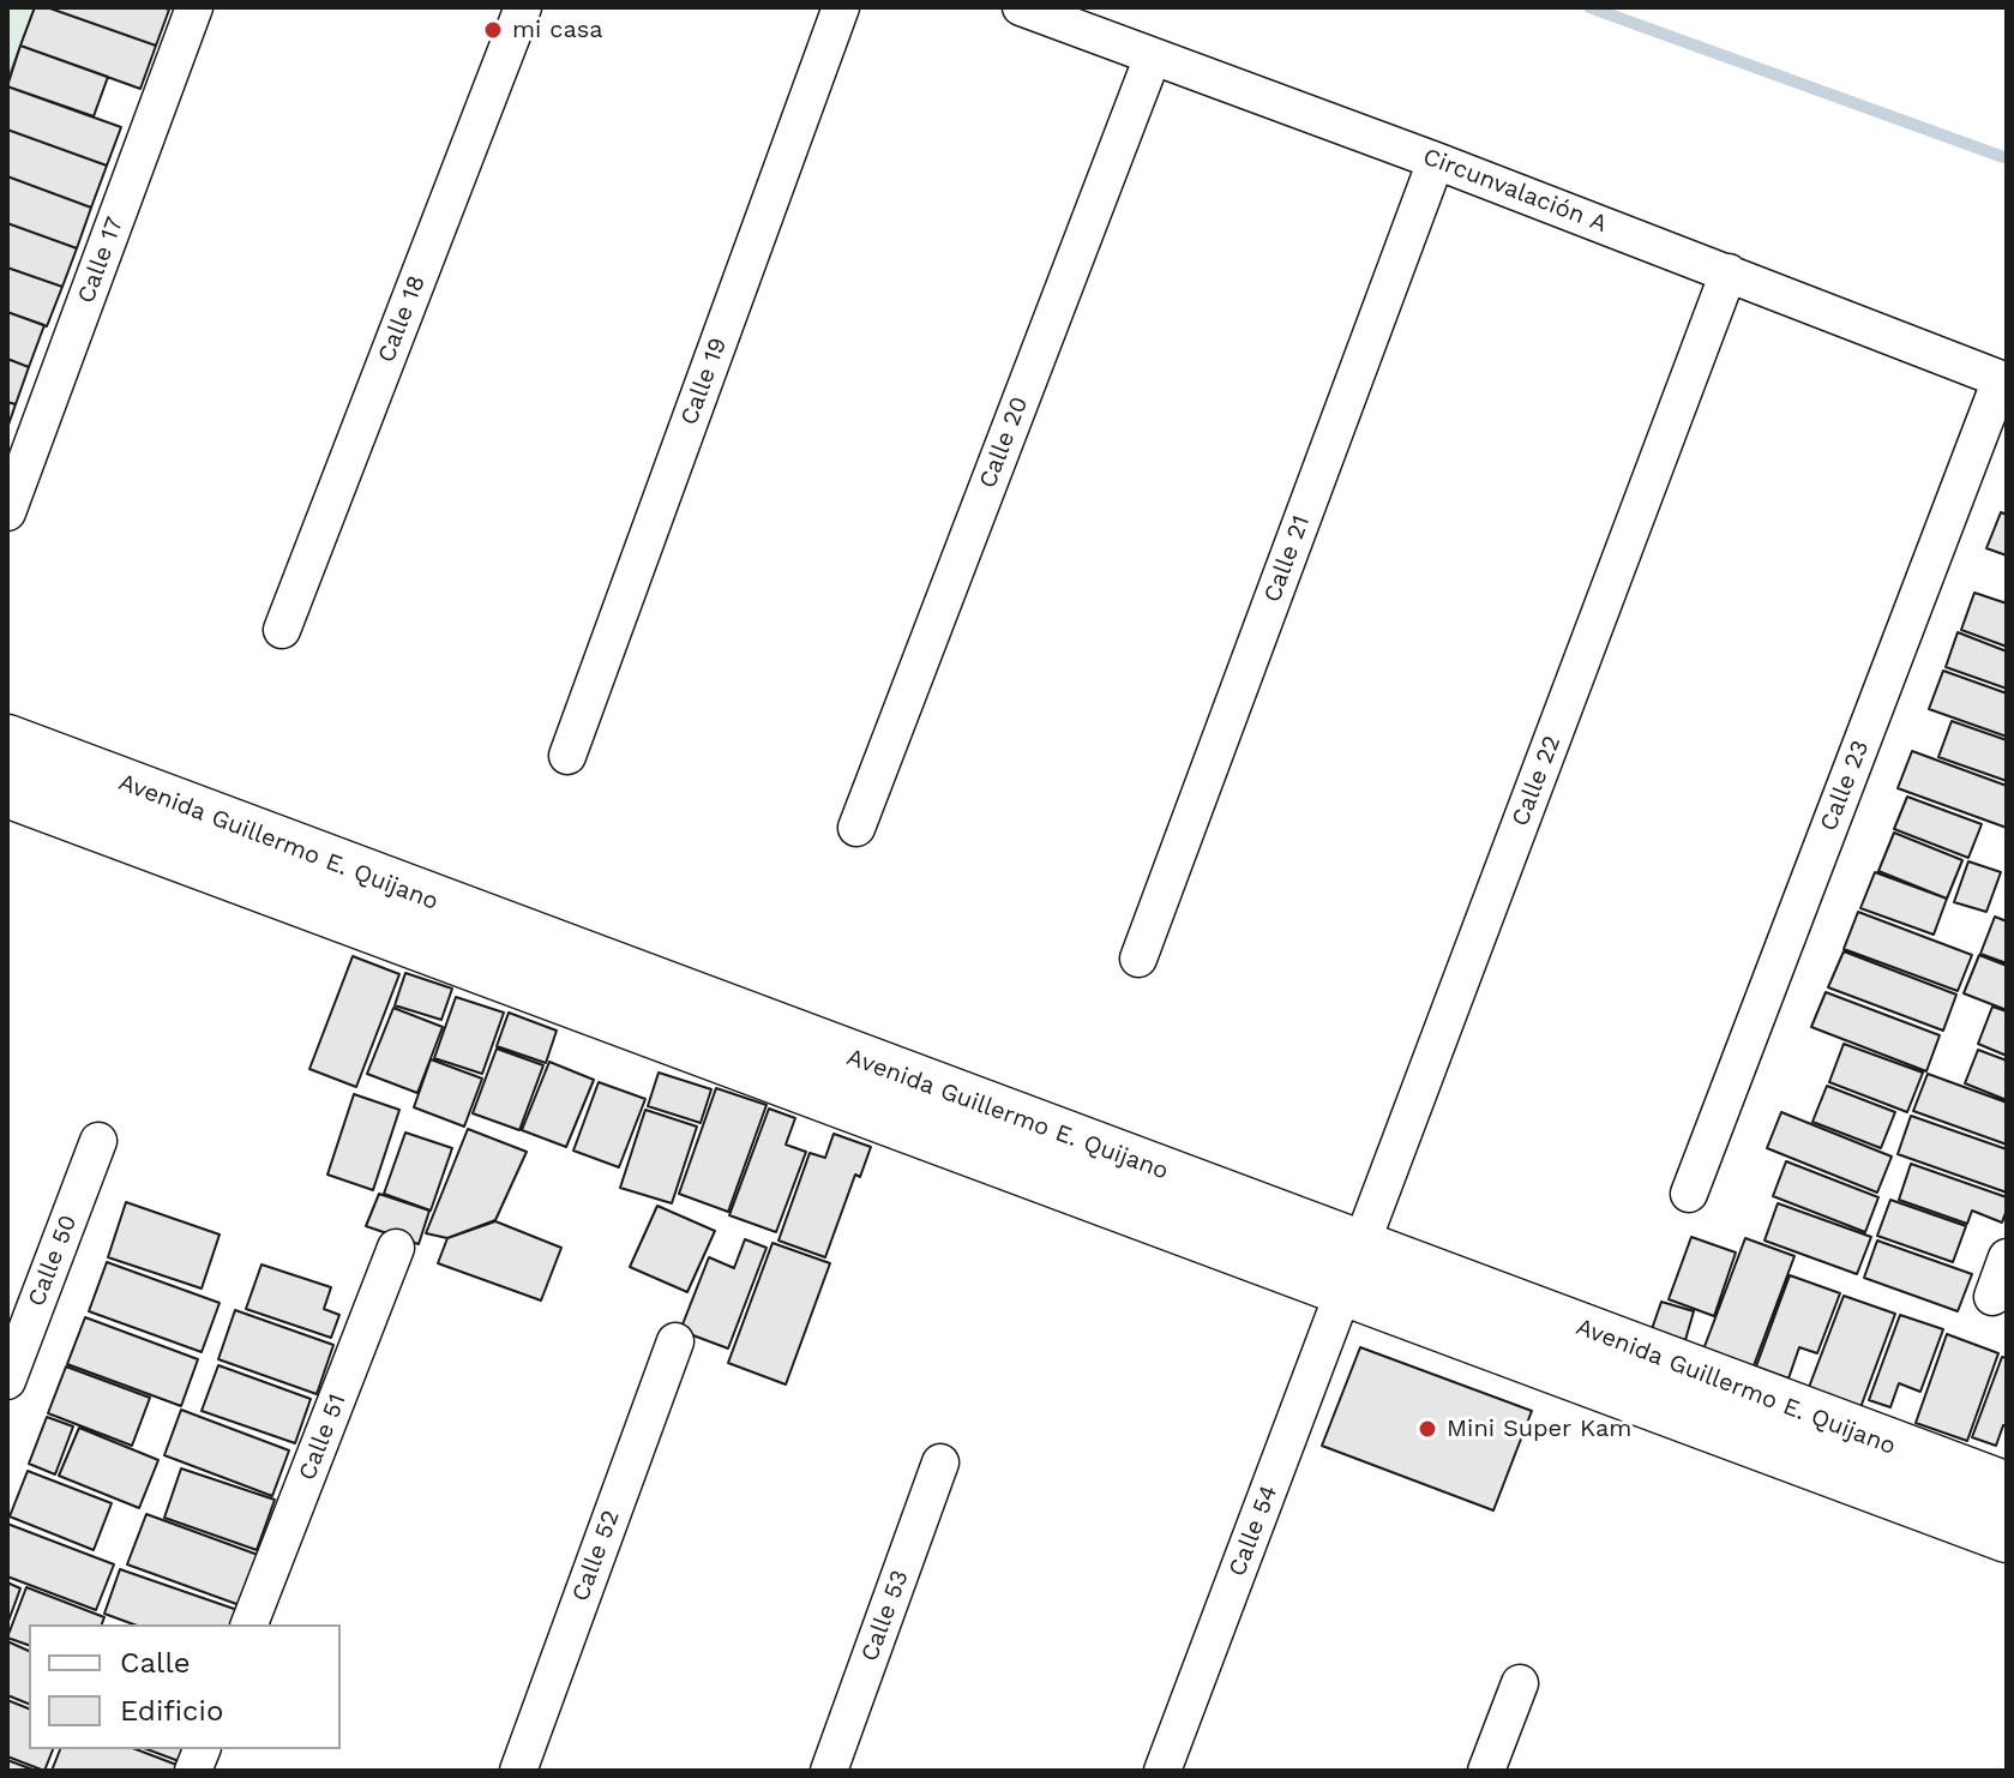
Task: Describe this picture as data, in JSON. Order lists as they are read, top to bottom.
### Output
{
  "streets": {
    "street": [
      "Circunvalación A",
      "Calle 17",
      "Calle 18",
      "Calle 19",
      "Calle 20",
      "Calle 21",
      "Calle 22",
      "Calle 23",
      "Avenida Guillermo E. Quijano",
      "Calle 50",
      "Calle 51",
      "Calle 54",
      "Calle 52",
      "Calle 53"
    ]
  },
  "crossings": [
    ["Circunvalación A", "Calle 20"],
    ["Circunvalación A", "Calle 21"],
    ["Circunvalación A", "Calle 22"],
    ["Circunvalación A", "Calle 23"],
    ["Calle 22", "Avenida Guillermo E. Quijano"],
    ["Calle 22", "Calle 54"],
    ["Avenida Guillermo E. Quijano", "Calle 54"]
  ],
  "places": ["mi casa", "Mini Super Kam"],
  "legend": ["Calle", "Edificio"]
}
